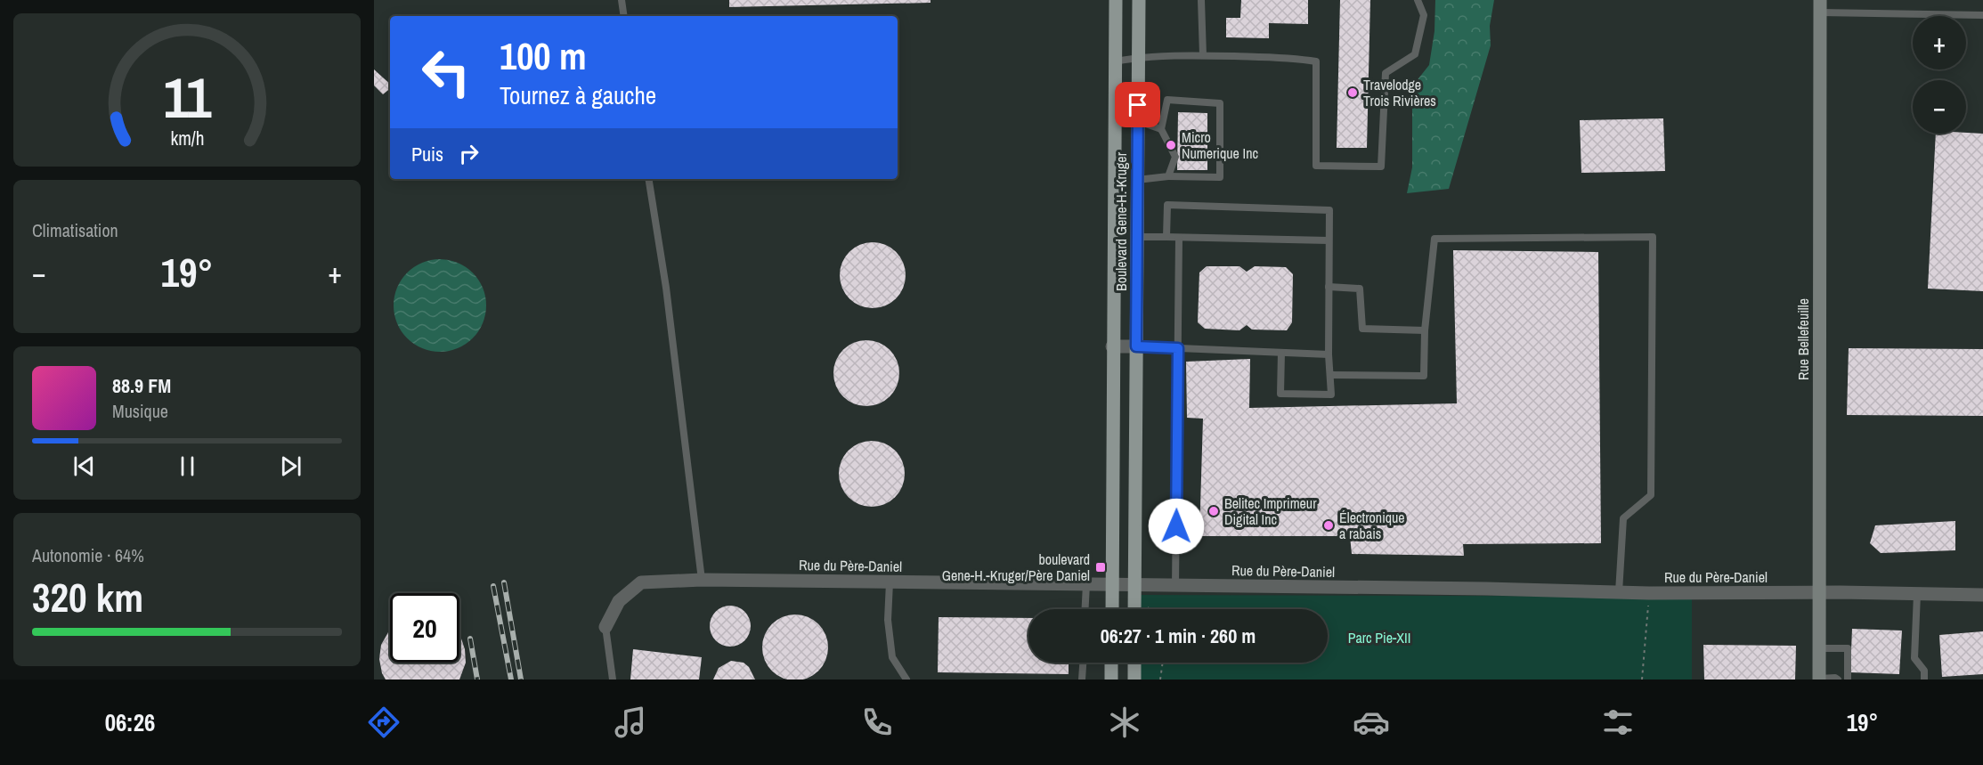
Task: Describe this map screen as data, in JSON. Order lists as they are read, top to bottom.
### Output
{
  "streets": {
    "main road": ["Boulevard Gene-H.-Kruger"],
    "street": ["Rue Bellefeuille", "Rue du Père-Daniel"]
  },
  "crossings": [
    ["Boulevard Gene-H.-Kruger", "Rue du Père-Daniel"],
    ["Rue Bellefeuille", "Rue du Père-Daniel"]
  ],
  "parks": ["Parc Pie-XII"],
  "places": {
    "other": [
      "Travelodge Trois Rivières",
      "Micro Numerique Inc",
      "Belitec Imprimeur Digital Inc",
      "Électronique a rabais"
    ],
    "transit": ["boulevard Gene-H.-Kruger/Père Daniel"]
  },
  "page": {
    "map_buttons": ["+", "−"],
    "turn": ["100 m", "Tournez à gauche"],
    "then": "Puis",
    "tile": [
      "Climatisation",
      ["Autonomie · 64%", "320 km"]
    ],
    "heat": ["−", "19°", "+"],
    "song": ["88.9 FM", "Musique"],
    "limit": "20",
    "trip": "06:27 · 1 min · 260 m",
    "tabs": ["06:26", "19°"],
    "gauge": ["11", "km/h"]
  }
}
